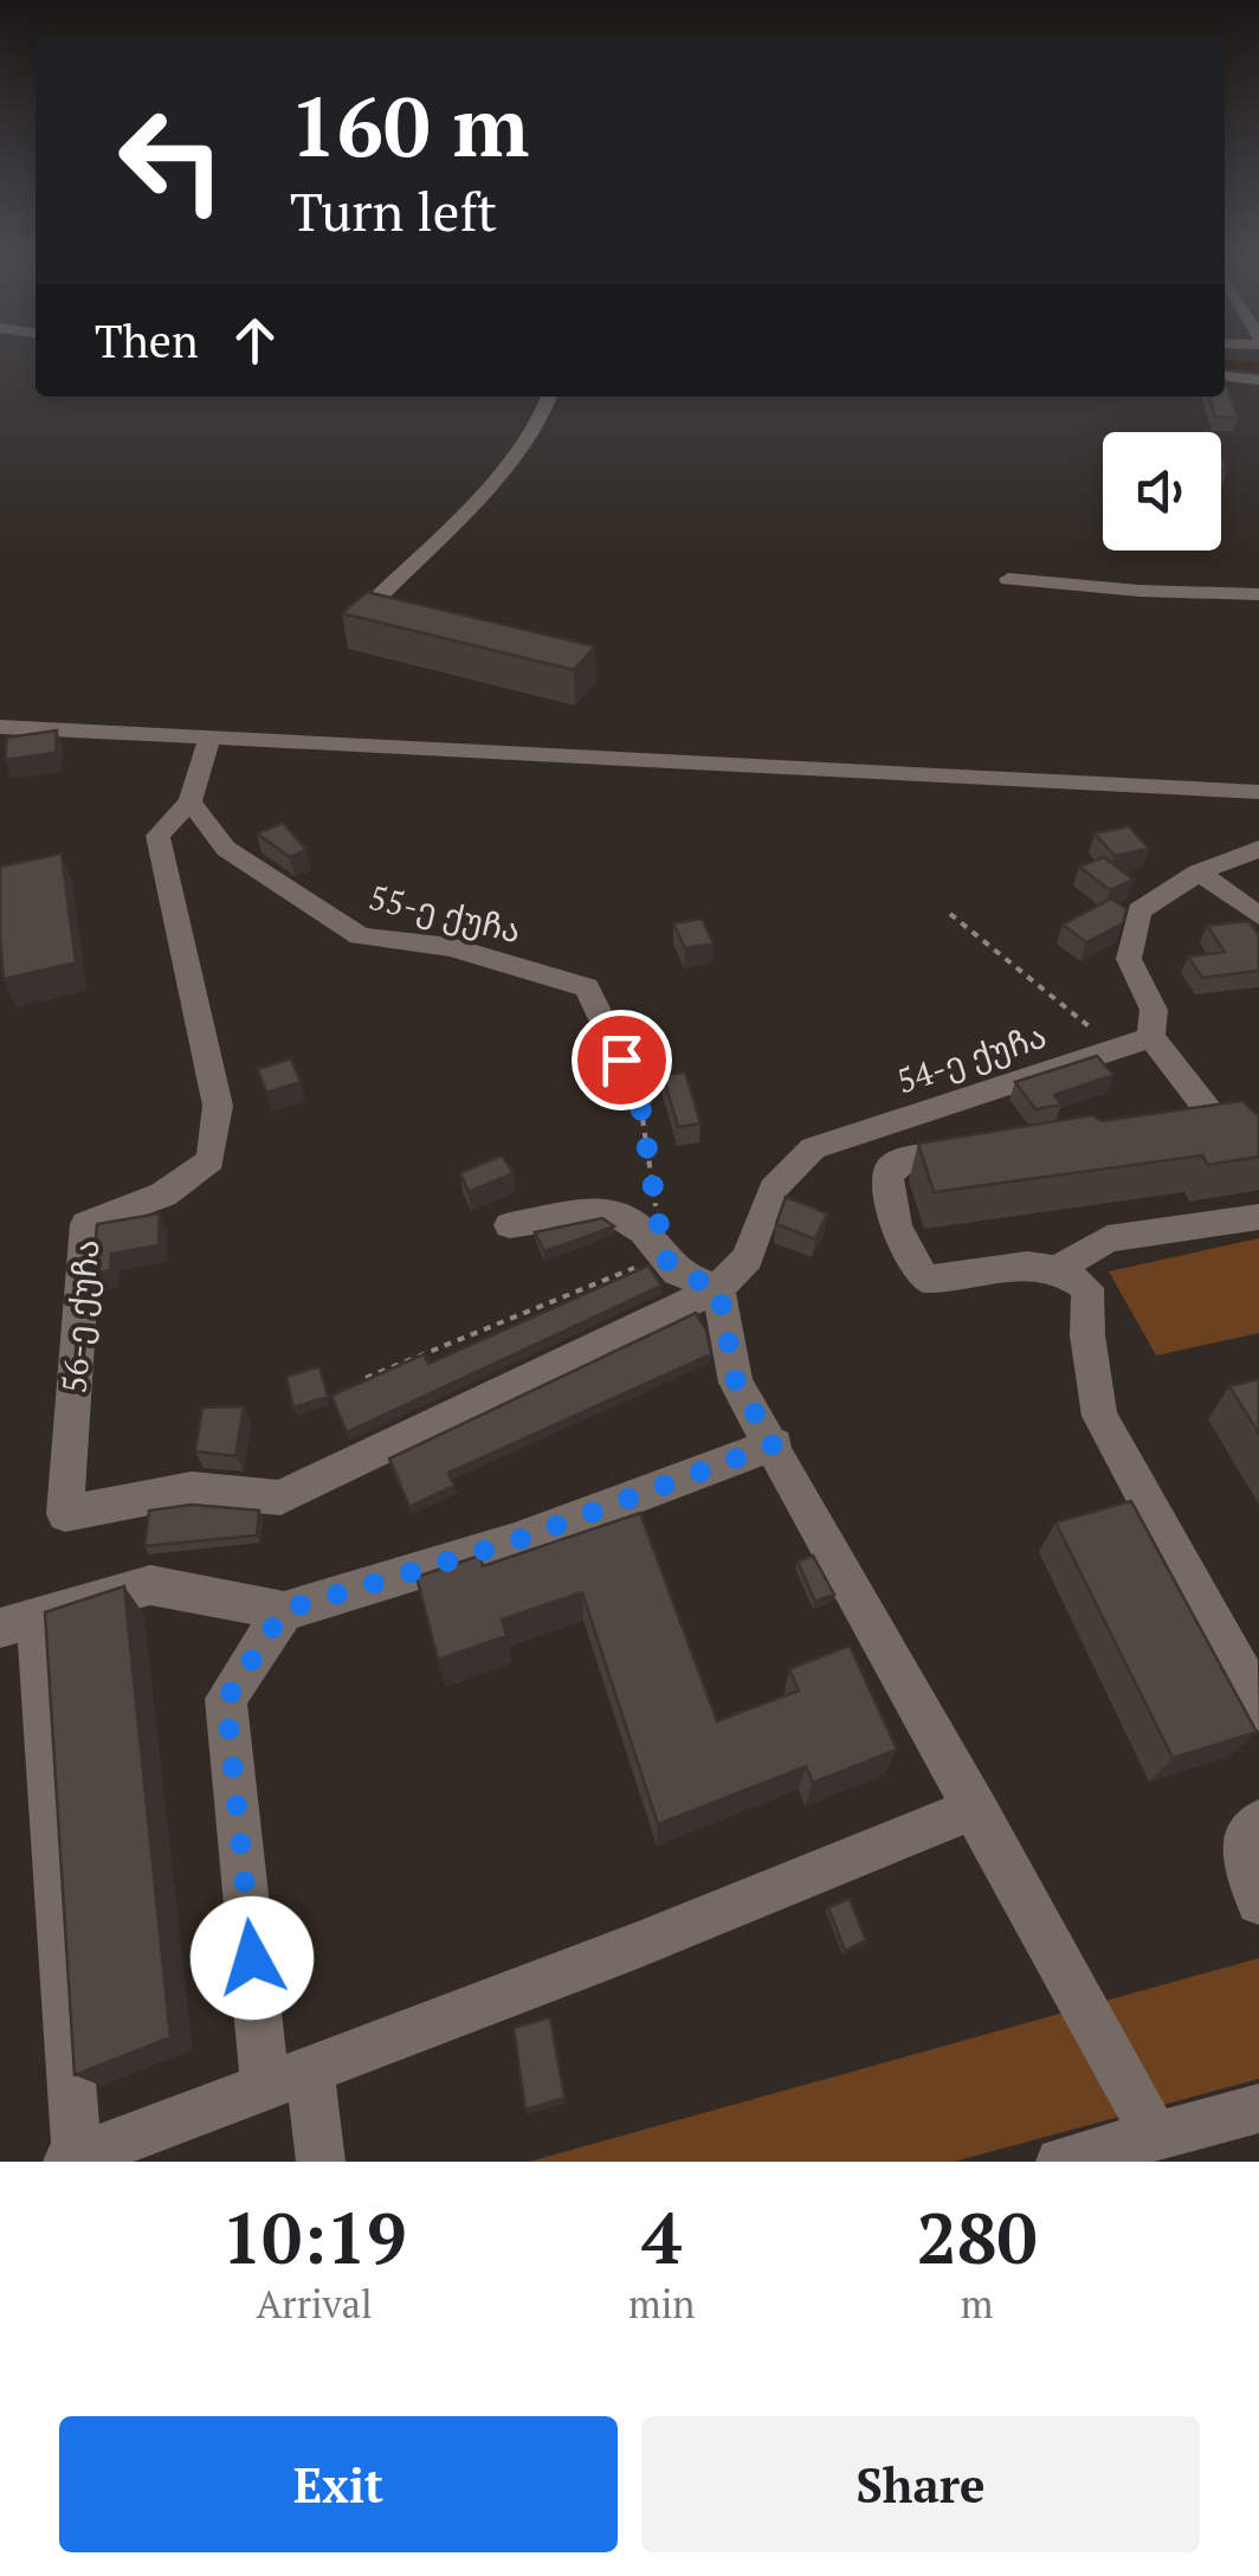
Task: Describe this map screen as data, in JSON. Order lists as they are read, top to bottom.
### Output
{
  "streets": {
    "street": ["55-ე ქუჩა", "54-ე ქუჩა", "56-ე ქუჩა"]
  },
  "crossings": [
    ["55-ე ქუჩა", "56-ე ქუჩა"],
    ["54-ე ქუჩა", "56-ე ქუჩა"]
  ],
  "page": {
    "turn": ["160 m", "Turn left"],
    "then": "Then",
    "eta": [
      "10:19",
      "Arrival",
      "4",
      "min",
      "280",
      "m"
    ],
    "buttons": ["Exit", "Share"]
  }
}
